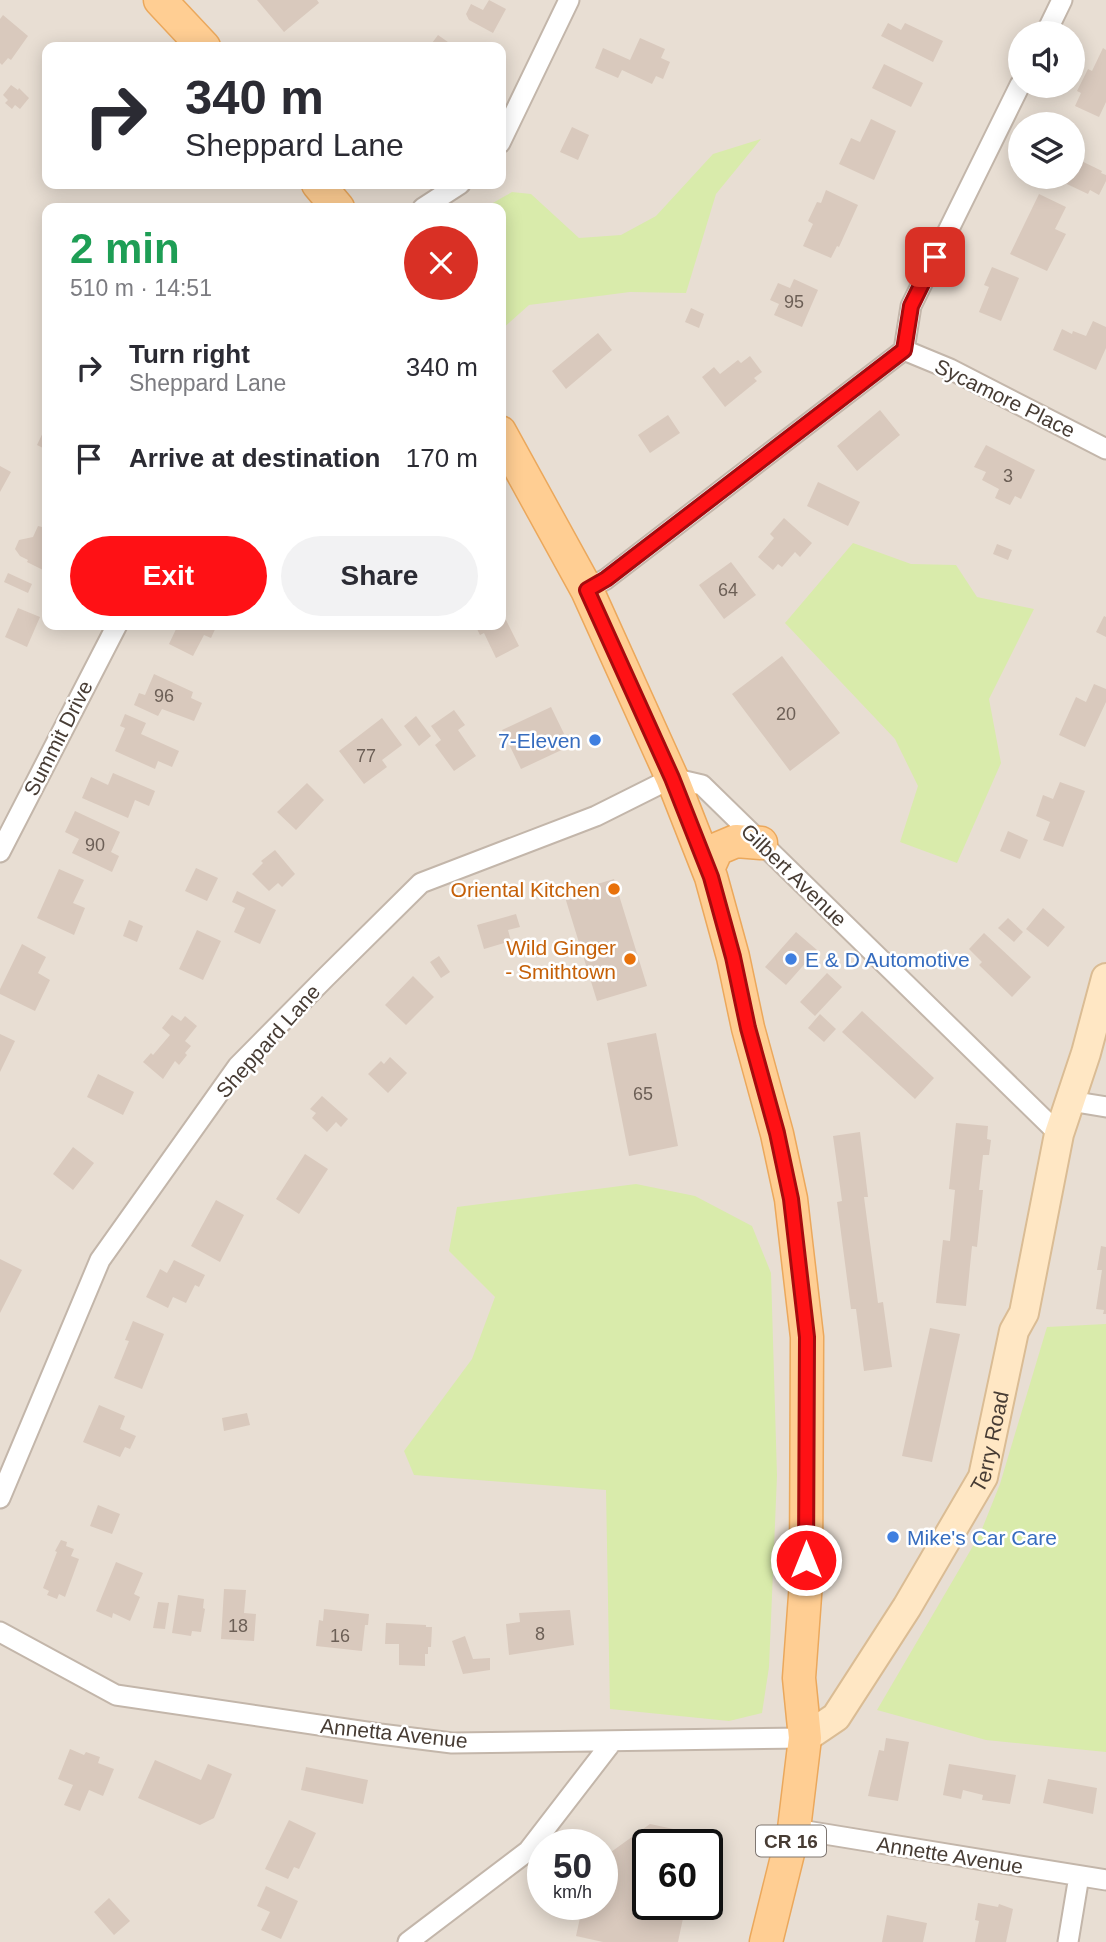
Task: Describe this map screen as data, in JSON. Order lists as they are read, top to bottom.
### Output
{
  "streets": {
    "main road": ["CR 16"],
    "street": [
      "Sycamore Place",
      "Summit Drive",
      "Gilbert Avenue",
      "Sheppard Lane",
      "Terry Road",
      "Annetta Avenue",
      "Annette Avenue"
    ]
  },
  "crossings": [
    ["Gilbert Avenue", "Sheppard Lane"],
    ["Gilbert Avenue", "Terry Road"],
    ["Gilbert Avenue", "CR 16"],
    ["Sheppard Lane", "CR 16"],
    ["Terry Road", "Annetta Avenue"],
    ["Terry Road", "CR 16"],
    ["Annetta Avenue", "CR 16"],
    ["CR 16", "Annette Avenue"]
  ],
  "places": [
    "7-Eleven",
    "Oriental Kitchen",
    "Wild Ginger - Smithtown",
    "E & D Automotive",
    "Mike's Car Care"
  ],
  "house_numbers": [
    "95",
    "3",
    "64",
    "96",
    "20",
    "77",
    "90",
    "65",
    "18",
    "8",
    "16"
  ],
  "page": {
    "turn": ["340 m", "Sheppard Lane"],
    "heading": ["2 min", "510 m · 14:51"],
    "list": [
      {
        "name": "Turn right",
        "note": "Sheppard Lane",
        "value": "340 m"
      },
      {
        "name": "Arrive at destination",
        "value": "170 m"
      }
    ],
    "buttons": ["Exit", "Share"],
    "speed": "50 km/h",
    "limit": "60"
  }
}
